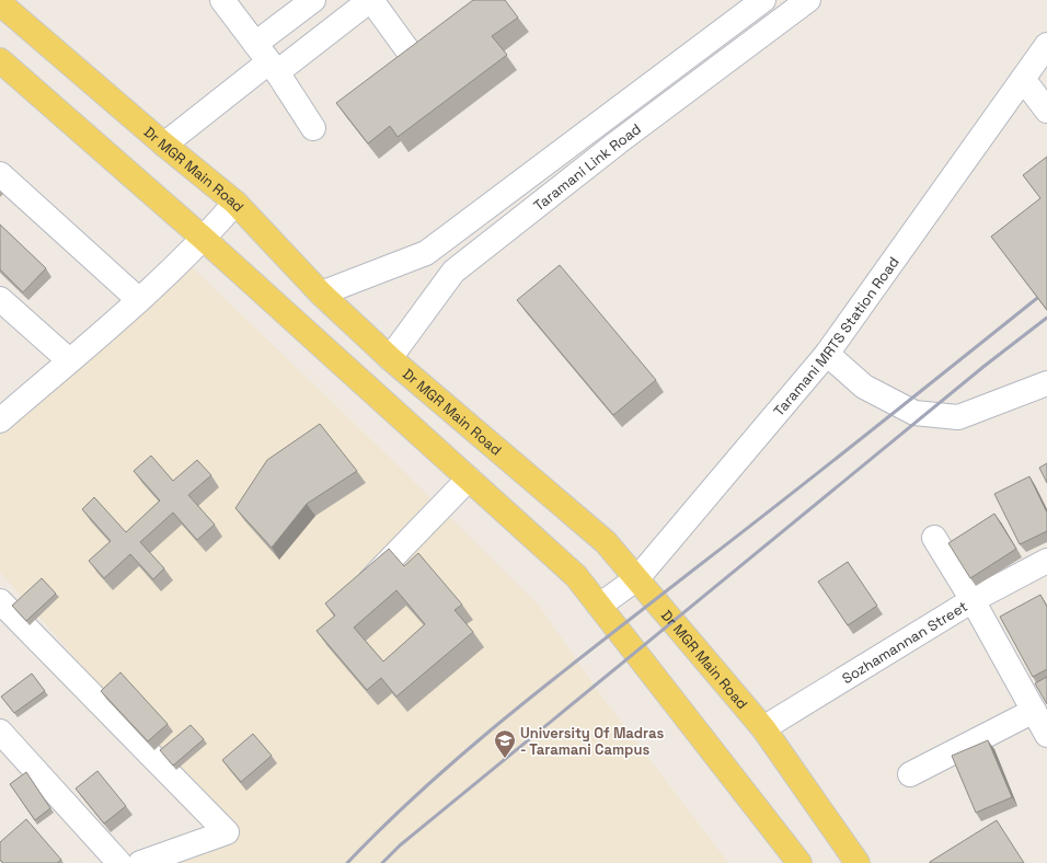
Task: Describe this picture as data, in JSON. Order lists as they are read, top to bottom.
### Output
{
  "streets": {
    "main road": ["Dr MGR Main Road"],
    "street": ["Taramani Link Road", "Taramani MRTS Station Road", "Sozhamannan Street"]
  },
  "crossings": [
    ["Taramani Link Road", "Dr MGR Main Road"],
    ["Dr MGR Main Road", "Taramani MRTS Station Road"],
    ["Dr MGR Main Road", "Sozhamannan Street"]
  ],
  "places": {
    "school or university": ["University Of Madras - Taramani Campus"]
  }
}
